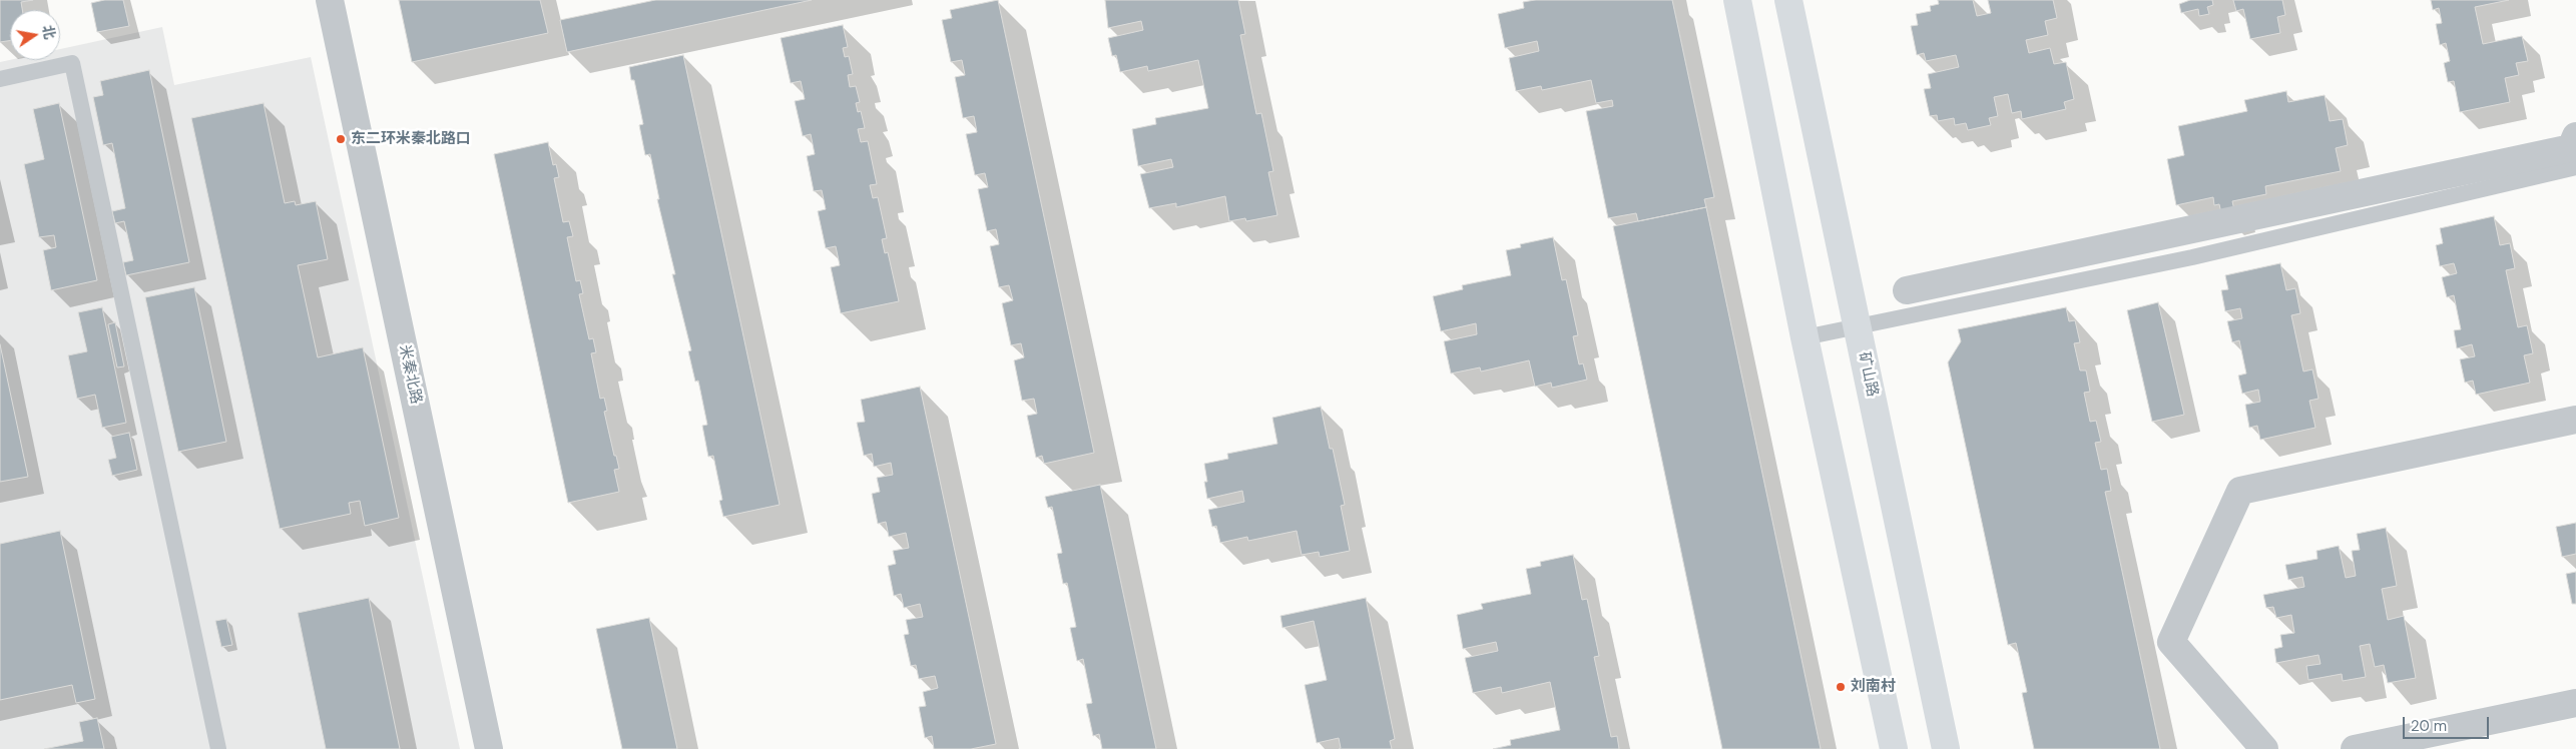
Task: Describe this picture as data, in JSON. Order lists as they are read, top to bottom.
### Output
{
  "streets": {
    "main road": ["矿山路"],
    "street": ["米秦北路"]
  },
  "places": ["东二环米秦北路口", "刘南村"],
  "scale_bar": "20 m",
  "north": "right"
}
